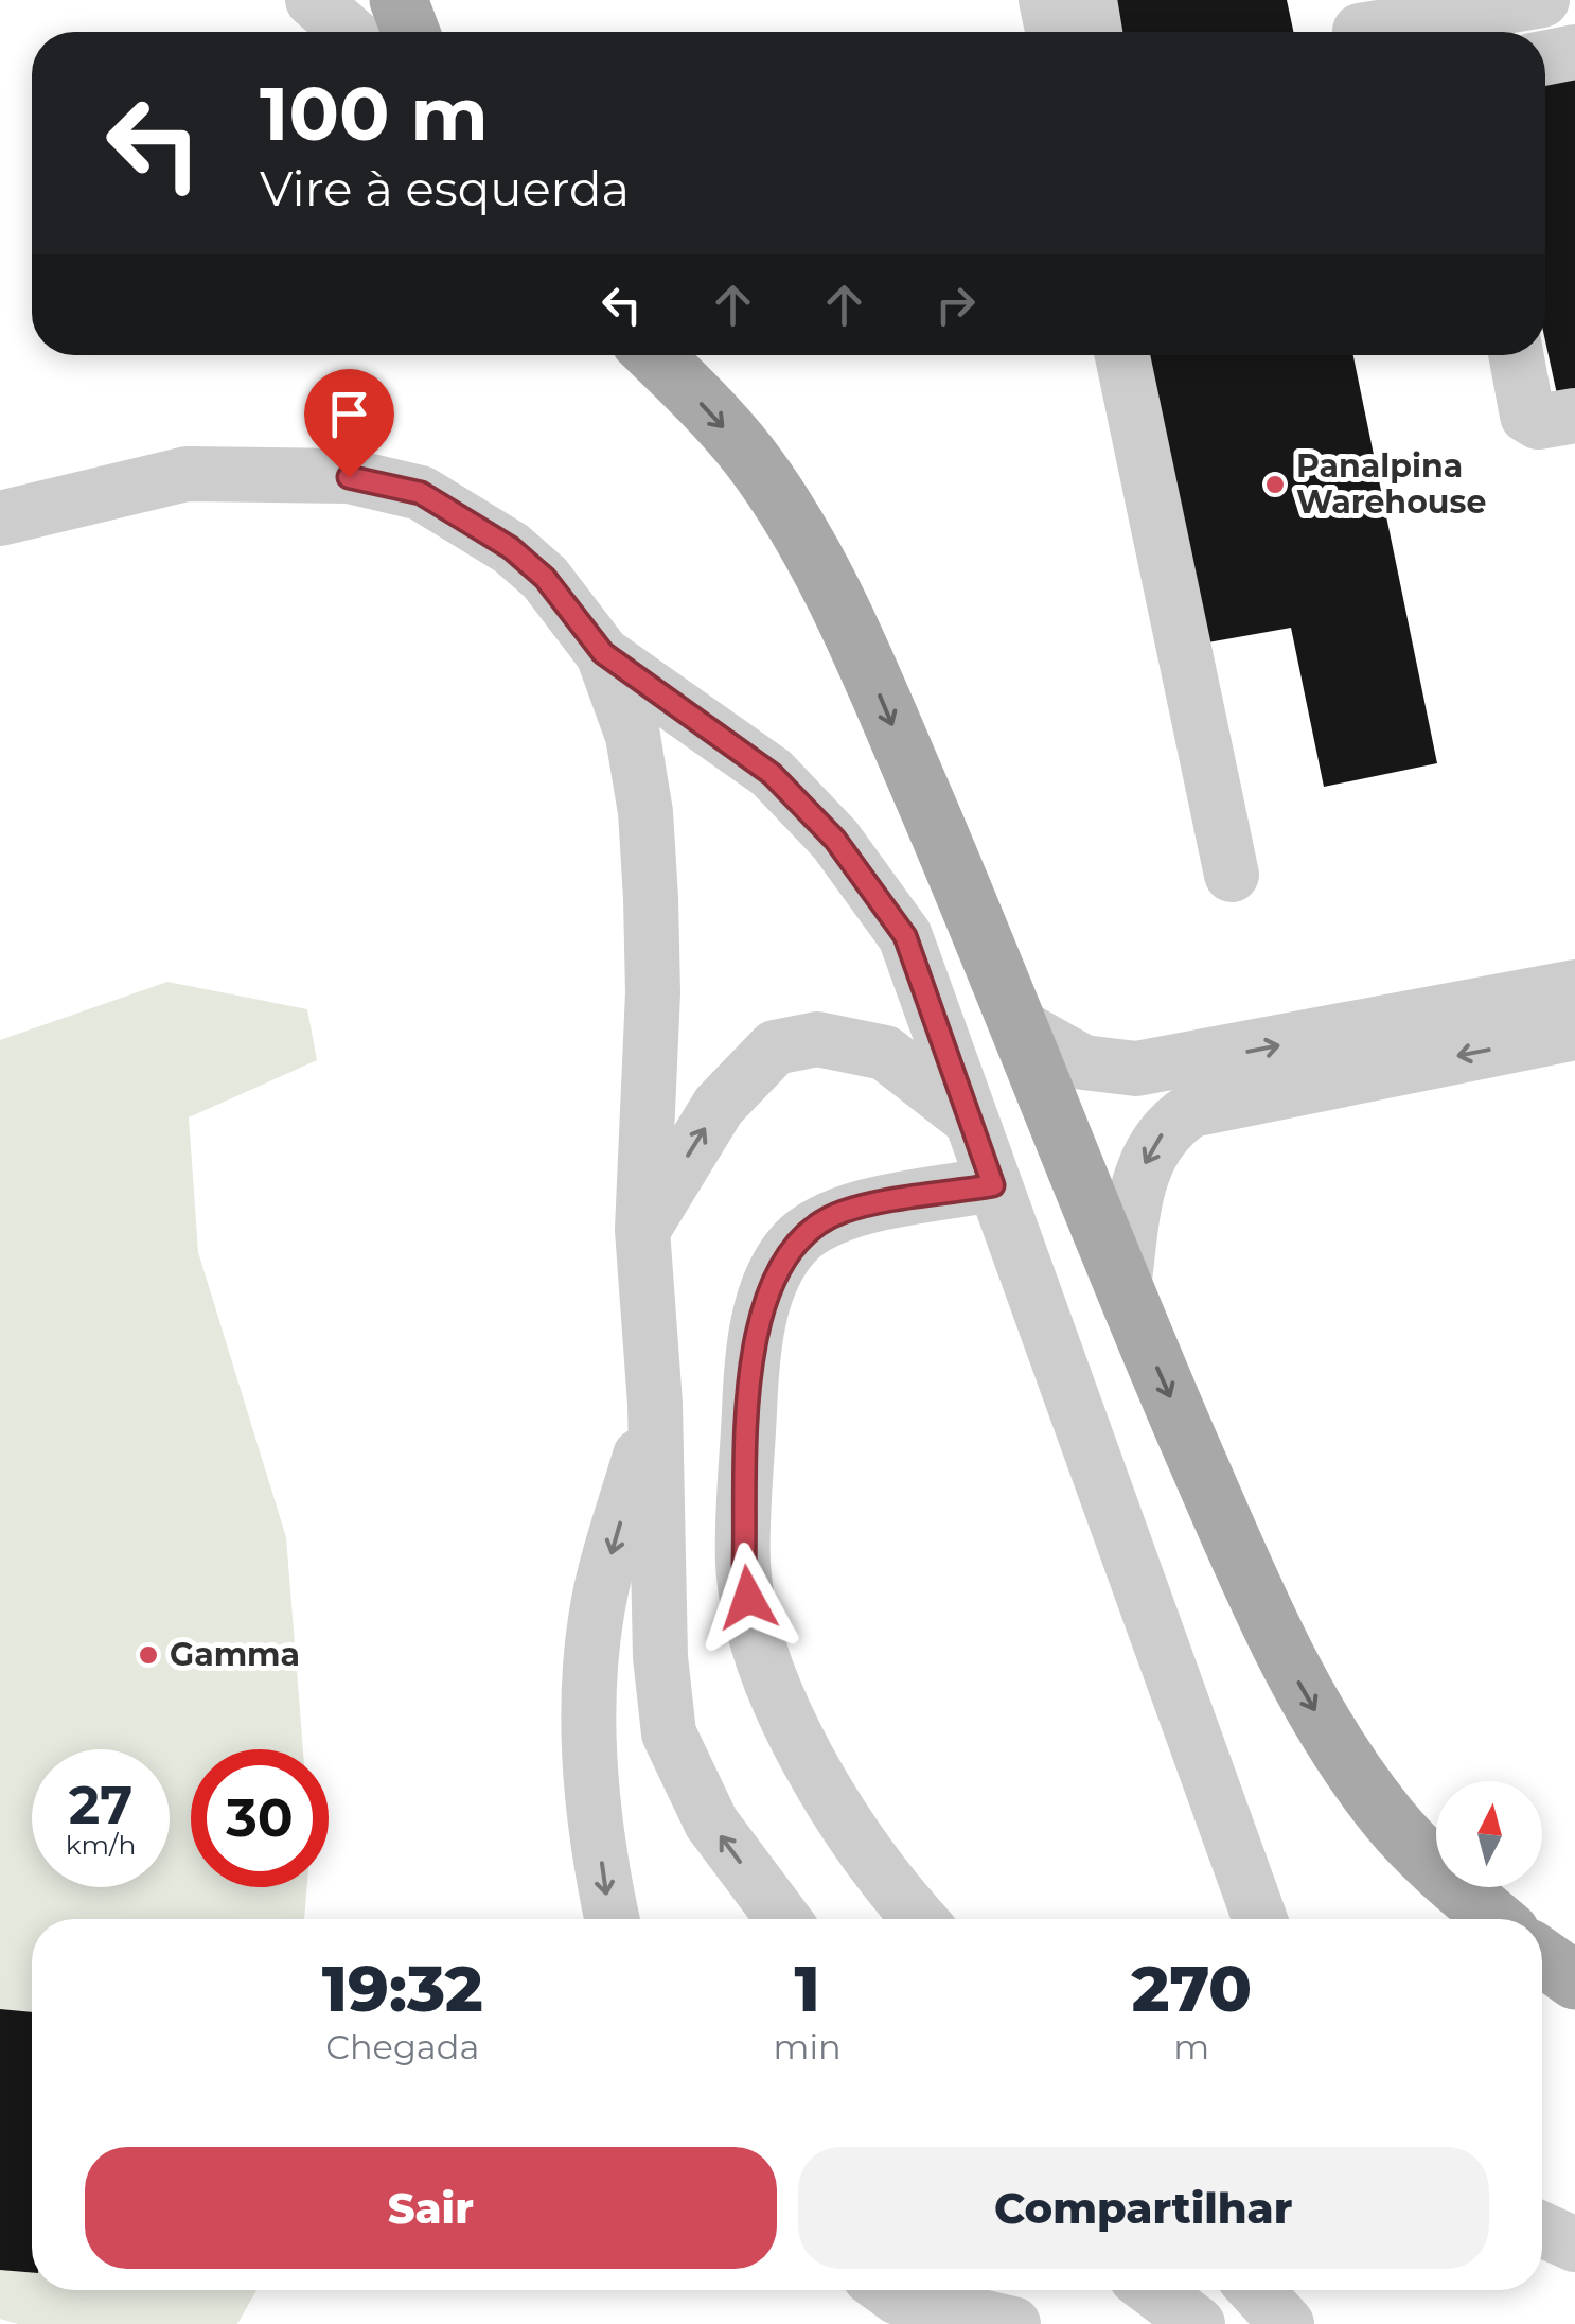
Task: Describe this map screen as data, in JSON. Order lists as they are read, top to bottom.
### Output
{
  "places": ["Panalpina Warehouse", "Gamma"],
  "north": "top",
  "page": {
    "turn": ["100 m", "Vire à esquerda"],
    "speed": "27 km/h",
    "limit": "30",
    "eta": [
      "19:32",
      "Chegada",
      "1",
      "min",
      "270",
      "m"
    ],
    "buttons": ["Sair", "Compartilhar"]
  }
}
